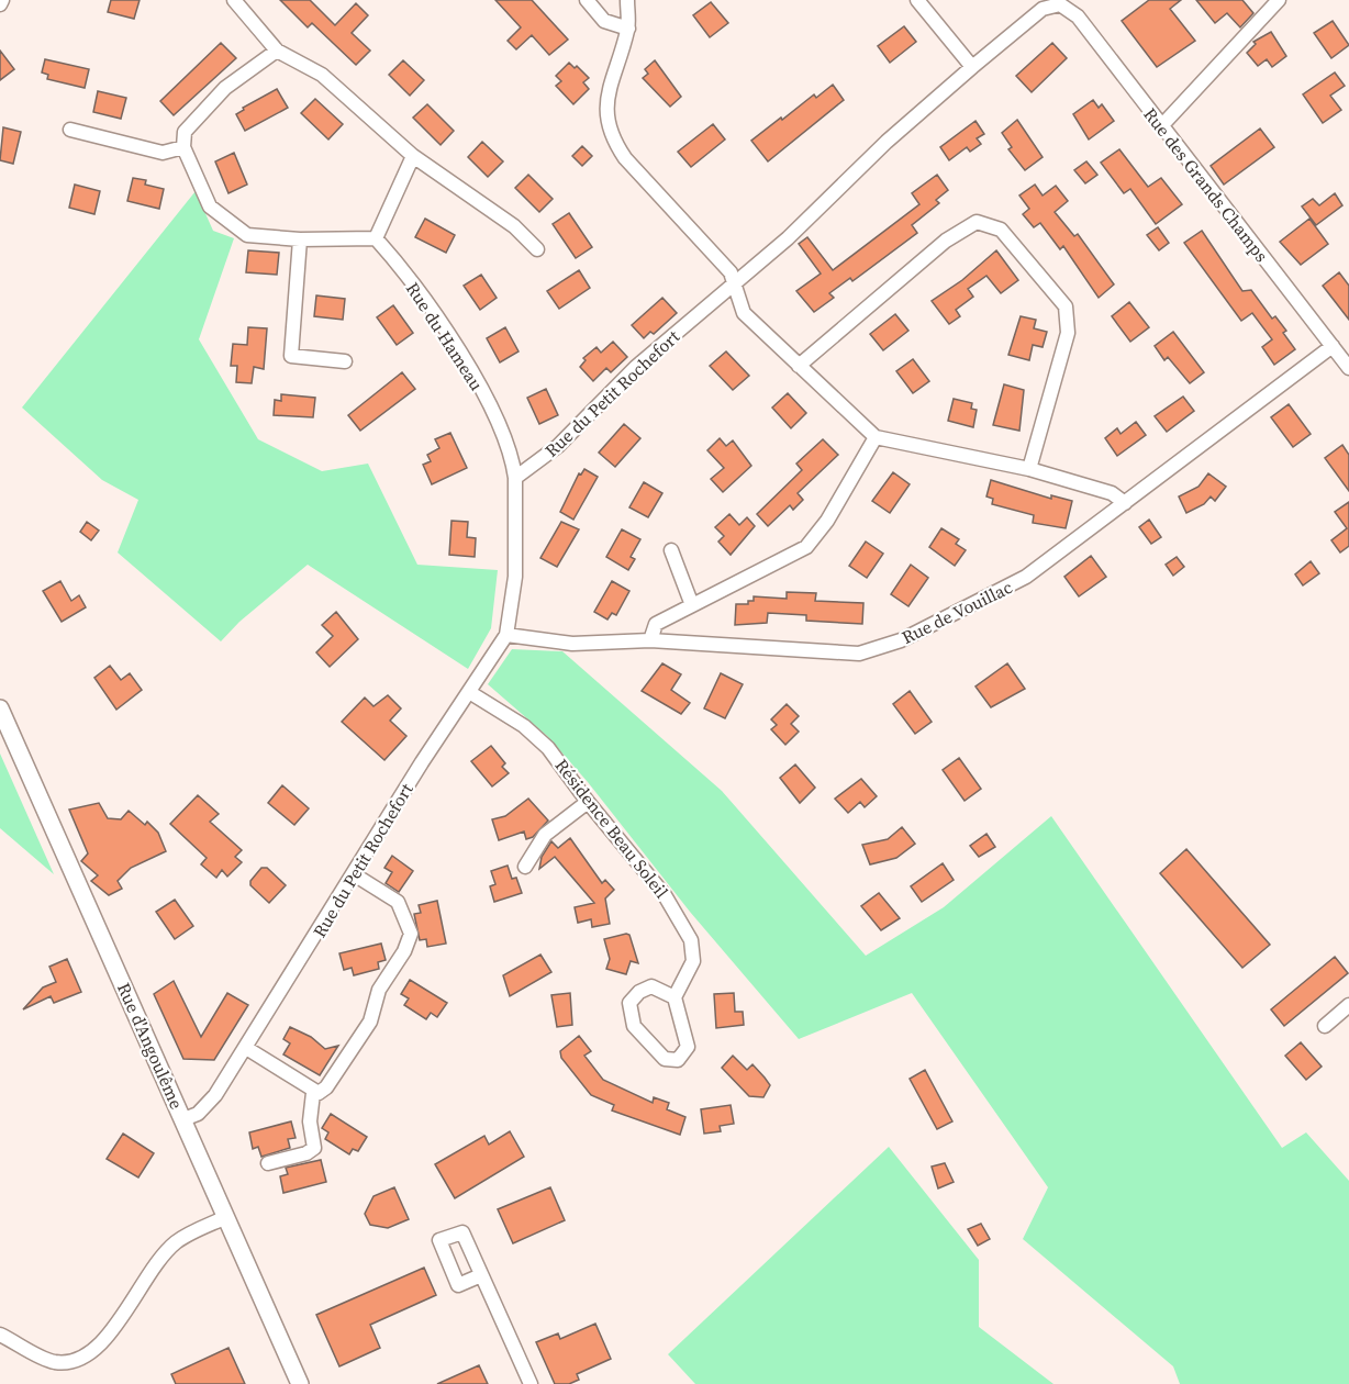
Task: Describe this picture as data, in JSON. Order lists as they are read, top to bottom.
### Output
{
  "streets": {
    "street": [
      "Rue des Grands Champs",
      "Rue du Hameau",
      "Rue du Petit Rochefort",
      "Rue de Vouillac",
      "Résidence Beau Soleil",
      "Rue d'Angoulême"
    ]
  },
  "crossings": [
    ["Rue des Grands Champs", "Rue du Petit Rochefort"],
    ["Rue des Grands Champs", "Rue de Vouillac"],
    ["Rue du Hameau", "Rue du Petit Rochefort"],
    ["Rue du Petit Rochefort", "Rue de Vouillac"],
    ["Rue du Petit Rochefort", "Résidence Beau Soleil"],
    ["Rue du Petit Rochefort", "Rue d'Angoulême"]
  ]
}
